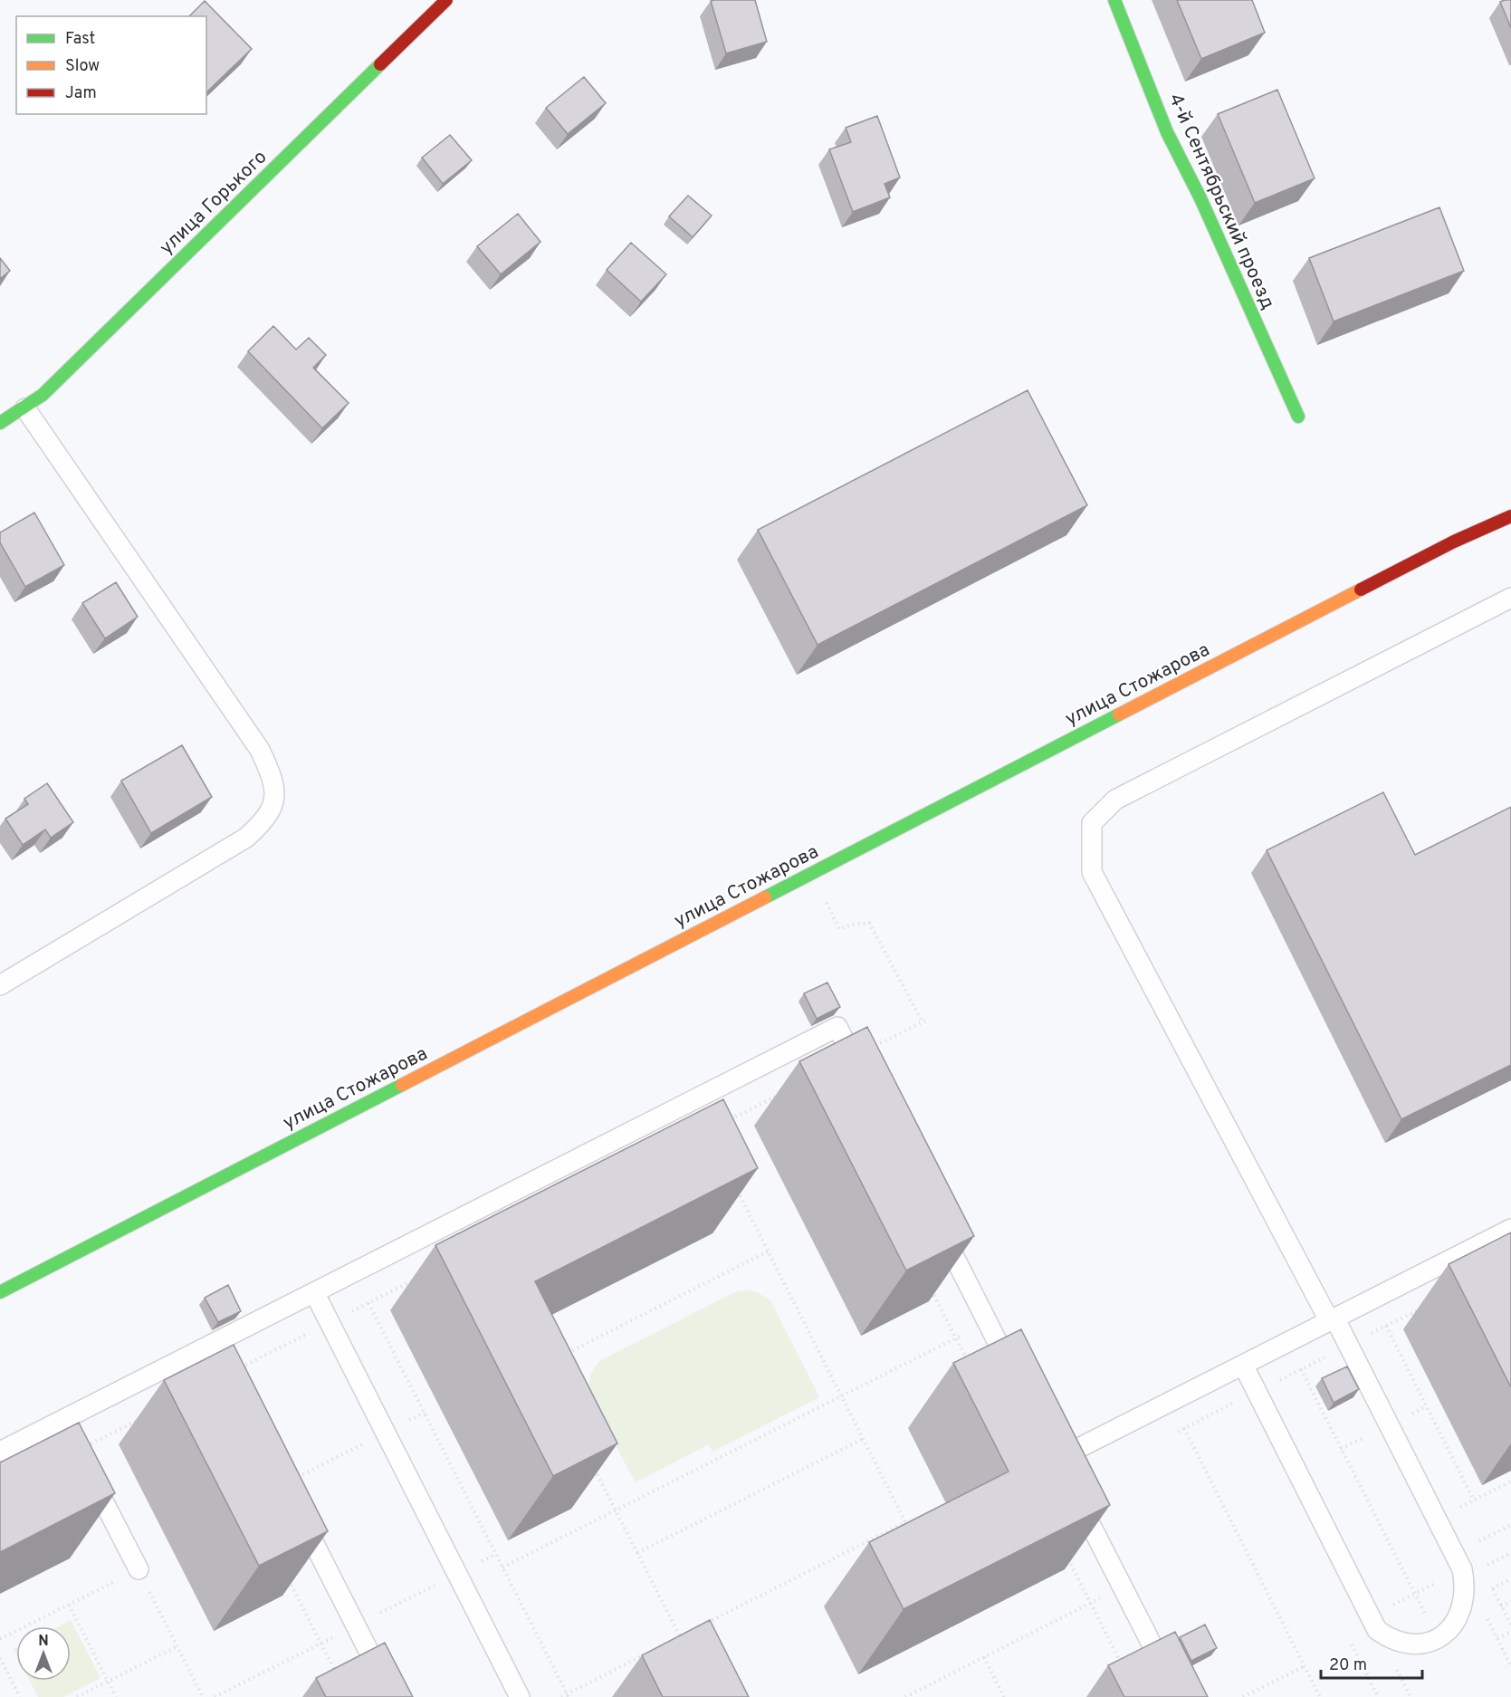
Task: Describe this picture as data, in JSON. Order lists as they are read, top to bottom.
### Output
{
  "streets": {
    "street": ["4-й Сентябрьский проезд", "улица Горького", "улица Стожарова"]
  },
  "legend": ["Fast", "Slow", "Jam"],
  "scale_bar": "20 m",
  "north": "top"
}
